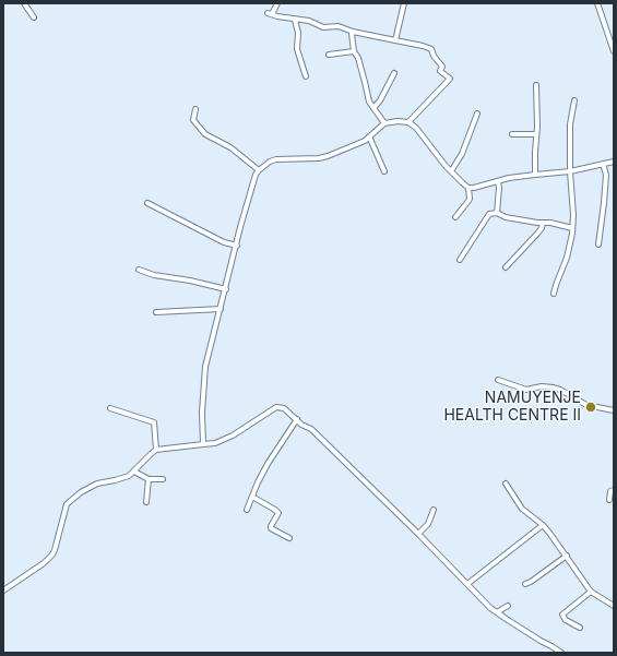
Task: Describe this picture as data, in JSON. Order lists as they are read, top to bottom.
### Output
{
  "places": ["NAMUYENJE HEALTH CENTRE II"]
}
